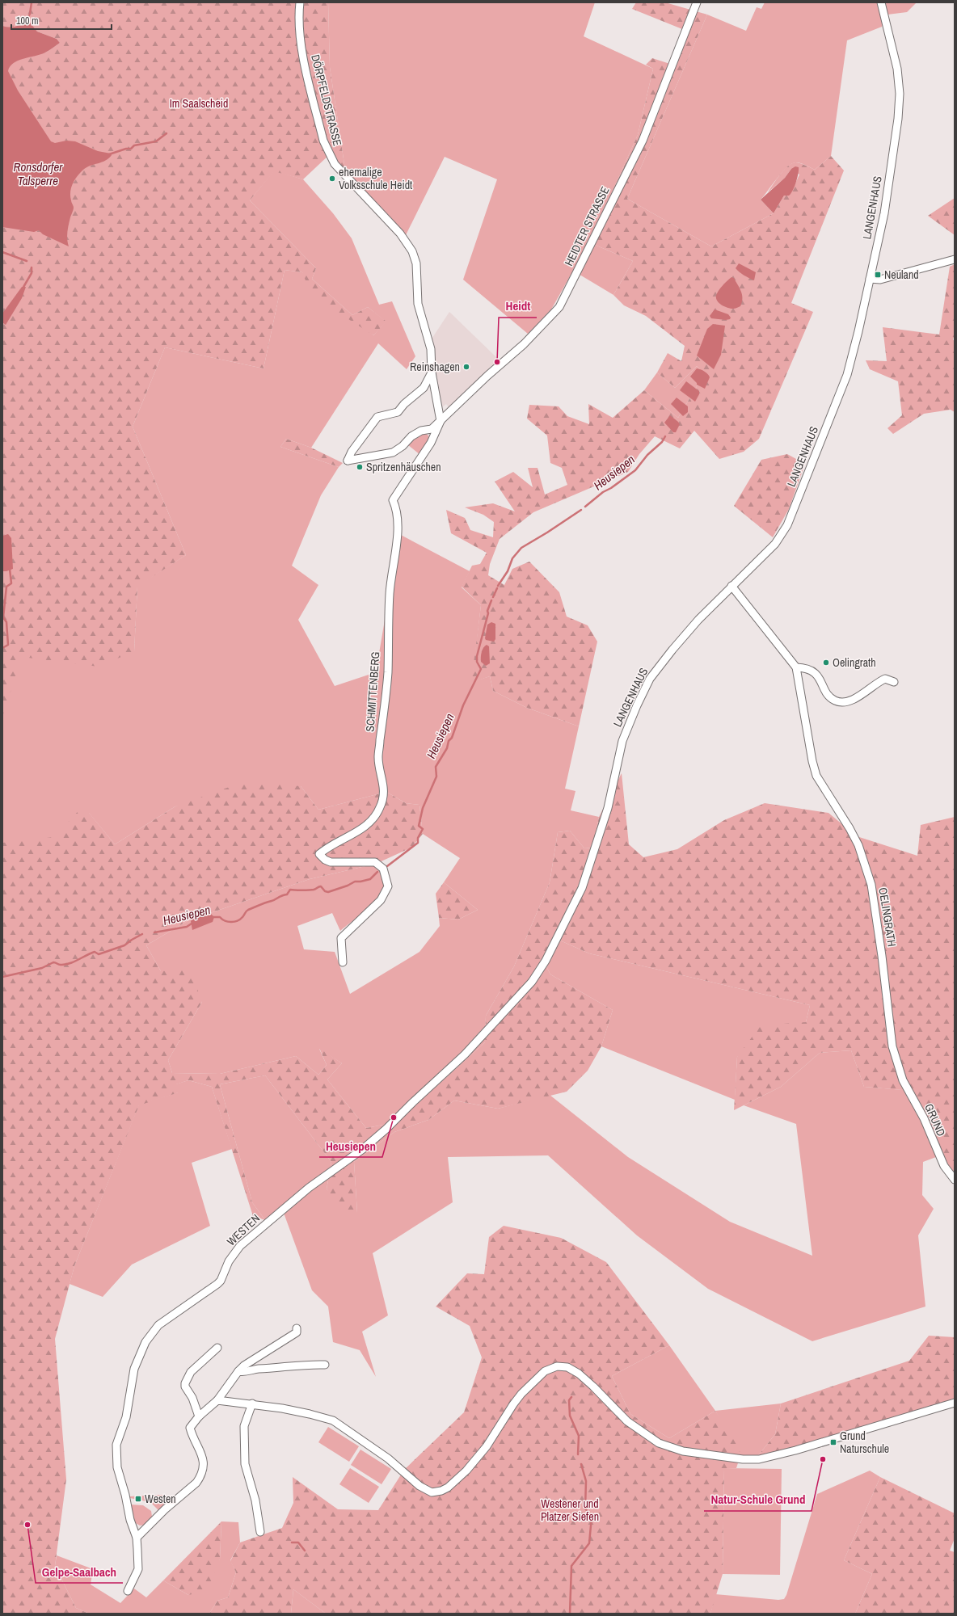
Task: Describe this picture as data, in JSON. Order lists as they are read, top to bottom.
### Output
{
  "streets": {
    "street": [
      "DÖRPFELDSTRASSE",
      "LANGENHAUS",
      "HEIDTER STRASSE",
      "SCHMITTENBERG",
      "OELINGRATH",
      "GRUND",
      "WESTEN"
    ]
  },
  "crossings": [
    ["DÖRPFELDSTRASSE", "HEIDTER STRASSE"],
    ["DÖRPFELDSTRASSE", "SCHMITTENBERG"],
    ["LANGENHAUS", "OELINGRATH"],
    ["LANGENHAUS", "WESTEN"],
    ["HEIDTER STRASSE", "SCHMITTENBERG"],
    ["OELINGRATH", "GRUND"]
  ],
  "water": ["Ronsdorfer Talsperre", "Heusiepen"],
  "parks": ["Im Saalscheid", "Westener und Platzer Siefen"],
  "places": {
    "other": [
      "ehemalige Volksschule Heidt",
      "Heidt",
      "Reinshagen",
      "Spritzenhäuschen",
      "Oelingrath",
      "Heusiepen",
      "Natur-Schule Grund",
      "Gelpe-Saalbach"
    ],
    "transit": ["Neuland", "Grund Naturschule", "Westen"]
  },
  "scale_bar": "100 m"
}
